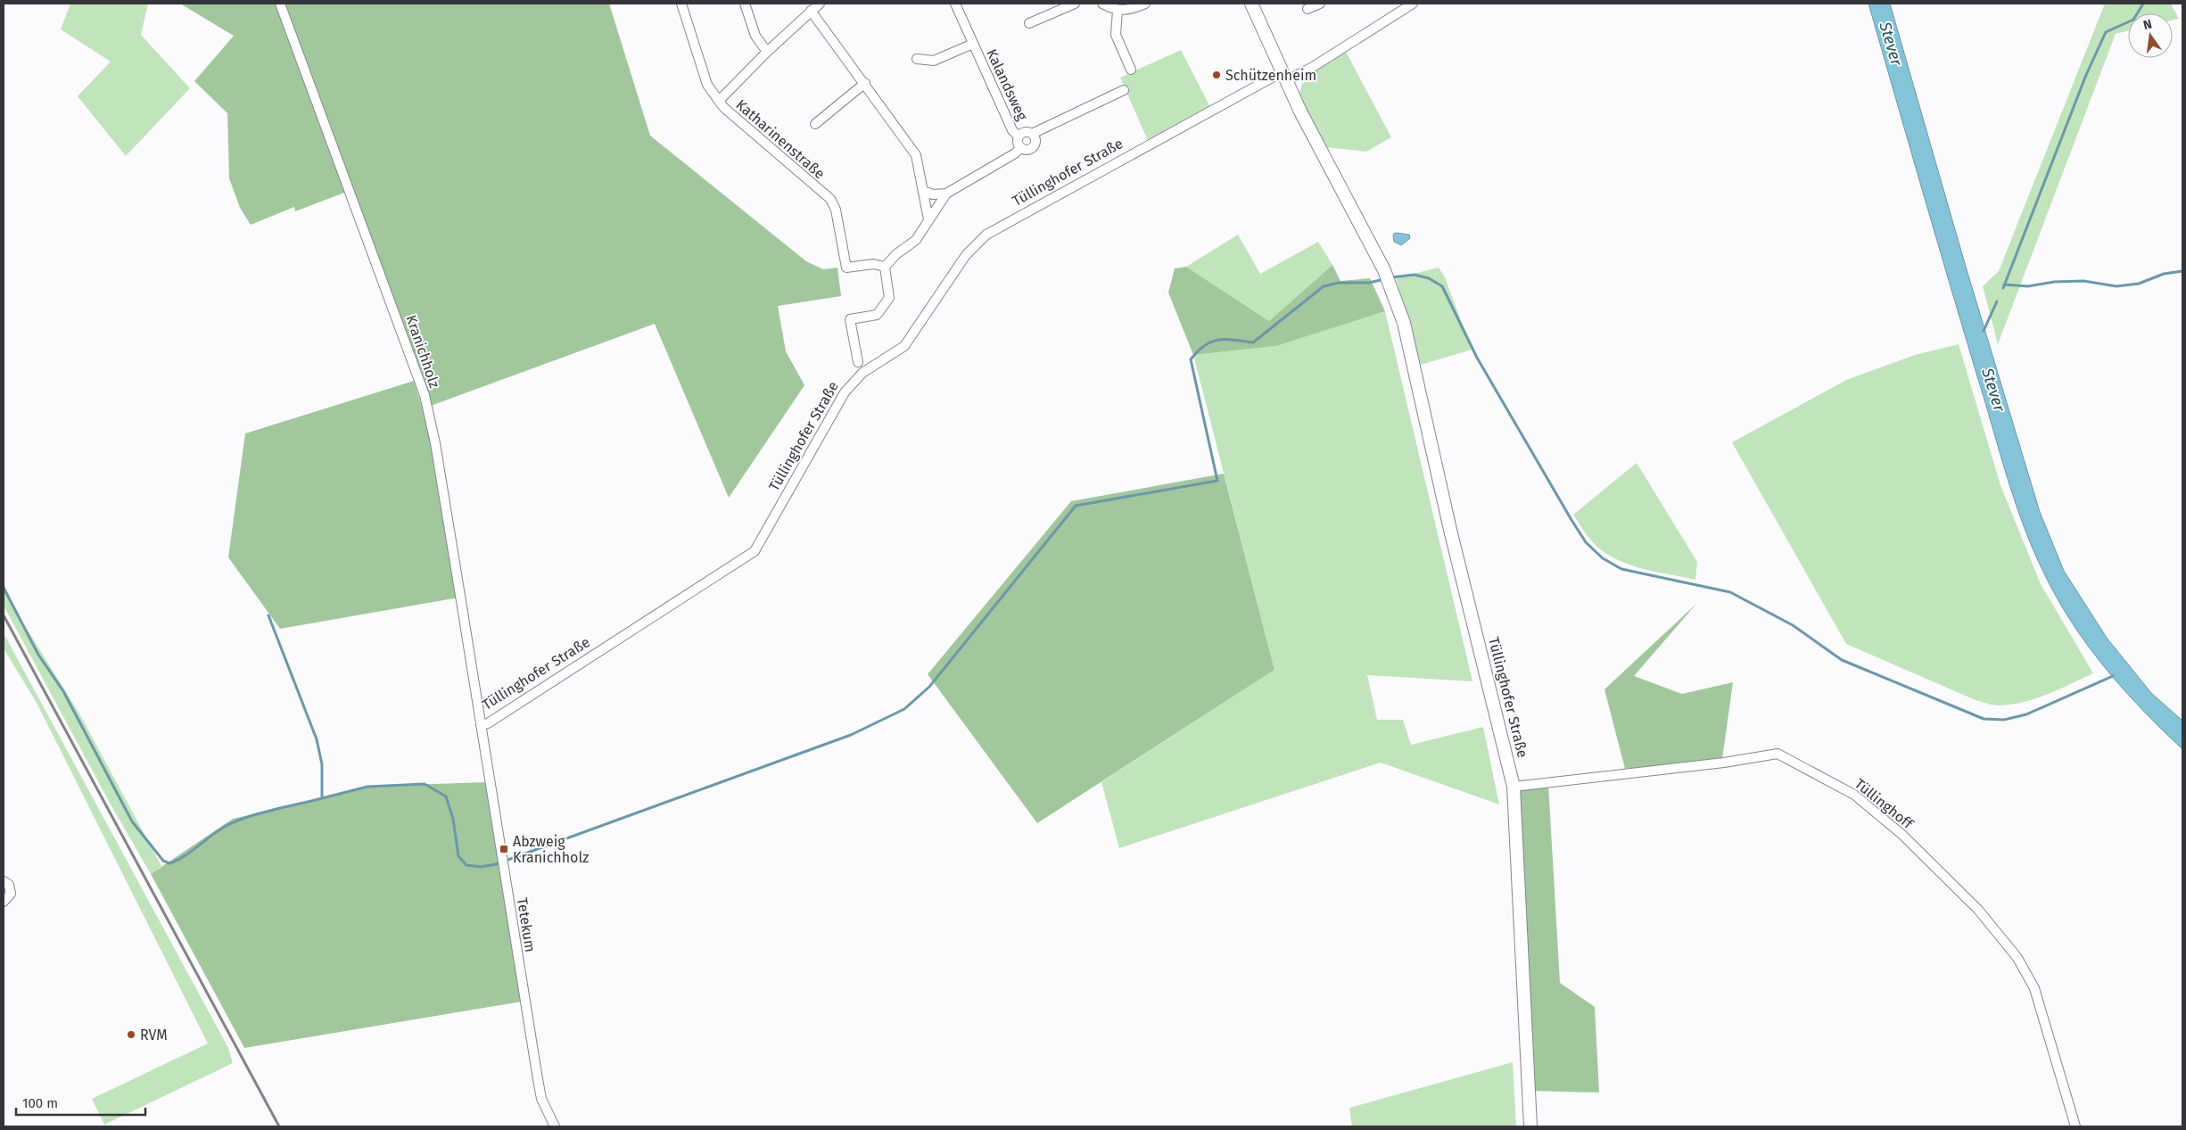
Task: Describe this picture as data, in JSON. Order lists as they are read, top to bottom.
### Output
{
  "streets": {
    "main road": ["Tüllinghofer Straße"],
    "street": [
      "Kalandsweg",
      "Katharinenstraße",
      "Kranichholz",
      "Tüllinghoff",
      "Tetekum"
    ]
  },
  "crossings": [
    ["Tüllinghofer Straße", "Kranichholz"],
    ["Tüllinghofer Straße", "Tüllinghoff"],
    ["Tüllinghofer Straße", "Tetekum"],
    ["Kranichholz", "Tetekum"]
  ],
  "water": ["Stever"],
  "places": {
    "other": ["Schützenheim", "RVM"],
    "transit": ["Abzweig Kranichholz"]
  },
  "scale_bar": "100 m",
  "north": "top"
}
